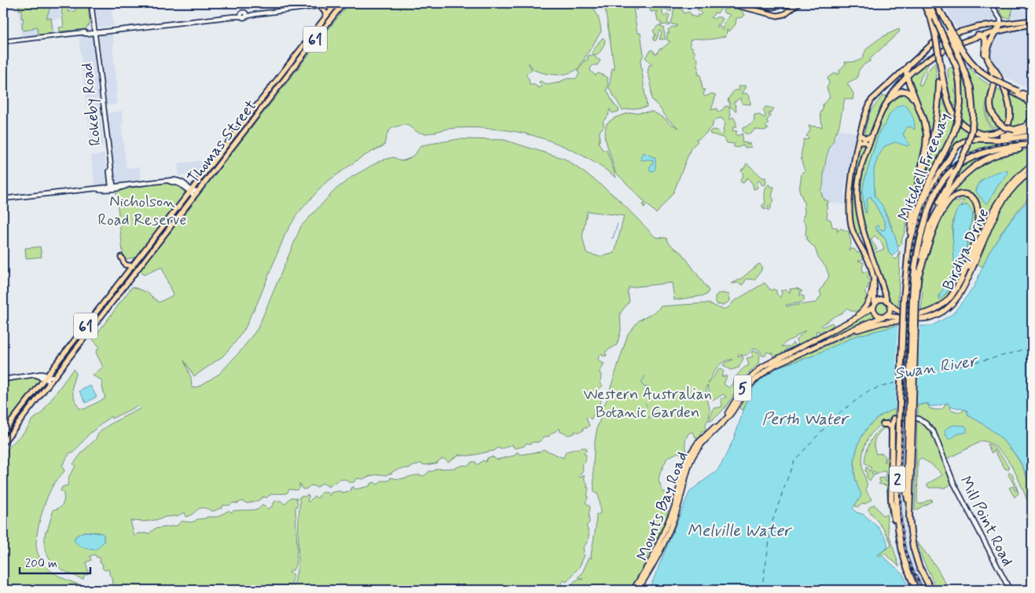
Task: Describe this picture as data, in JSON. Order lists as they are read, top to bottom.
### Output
{
  "streets": {
    "highway": [
      "Mitchell Freeway",
      "Birdiya Drive",
      "5",
      "2",
      "Mounts Bay Road"
    ],
    "main road": ["61", "Thomas Street"],
    "street": ["Rokeby Road", "Mill Point Road"]
  },
  "crossings": [
    ["Mitchell Freeway", "2"],
    ["Birdiya Drive", "5"],
    ["Birdiya Drive", "Mounts Bay Road"],
    ["5", "Mounts Bay Road"]
  ],
  "water": ["Swan River", "Perth Water", "Melville Water"],
  "parks": ["Nicholson Road Reserve", "Western Australian Botanic Garden"],
  "scale_bar": "200 m"
}
